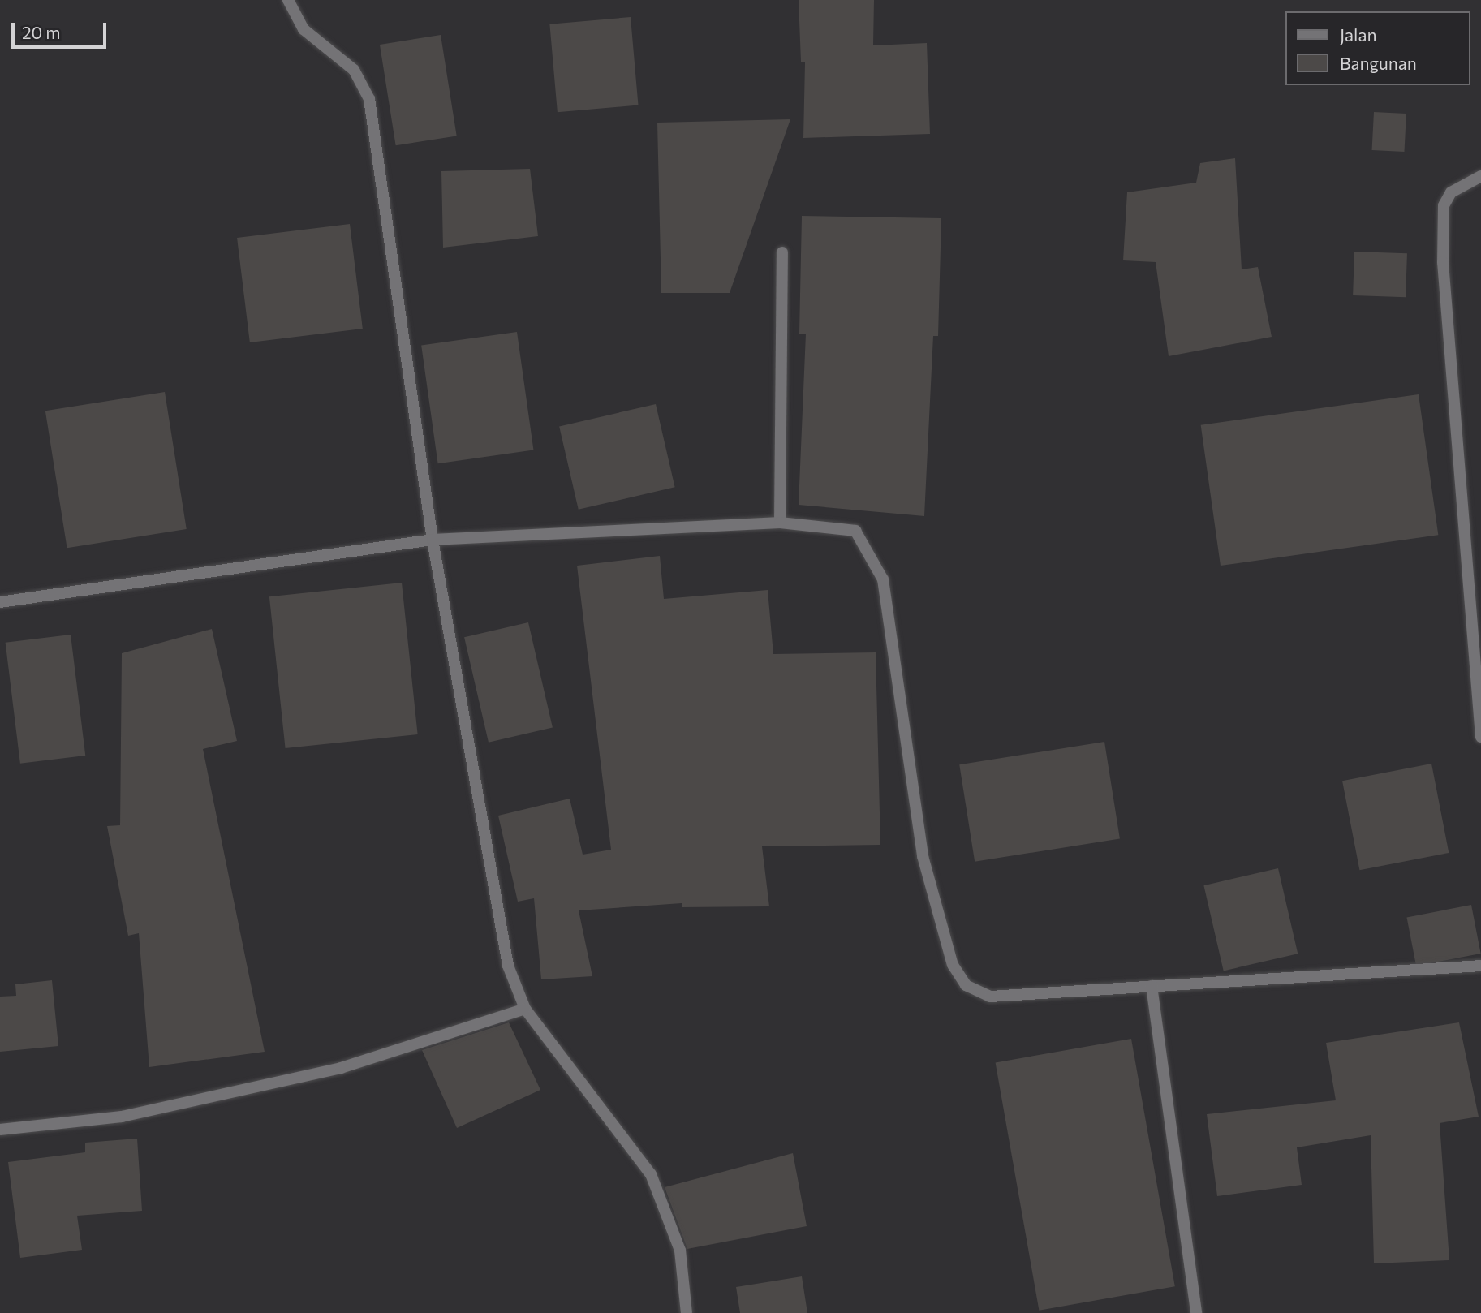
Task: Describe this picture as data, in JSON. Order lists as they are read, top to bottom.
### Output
{
  "legend": ["Jalan", "Bangunan"],
  "scale_bar": "20 m"
}
